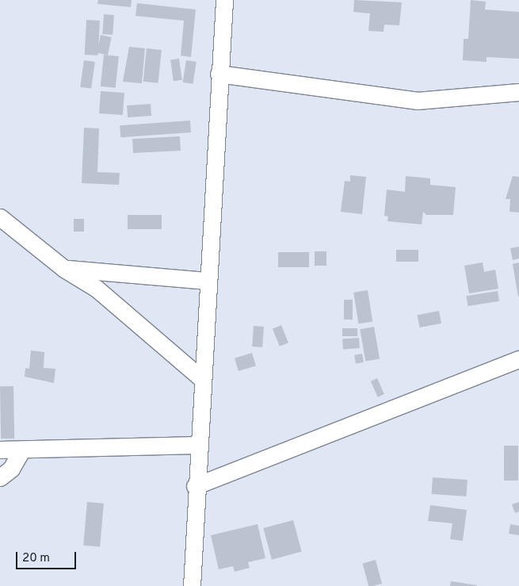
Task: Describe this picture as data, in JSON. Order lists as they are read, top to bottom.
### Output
{
  "scale_bar": "20 m"
}
